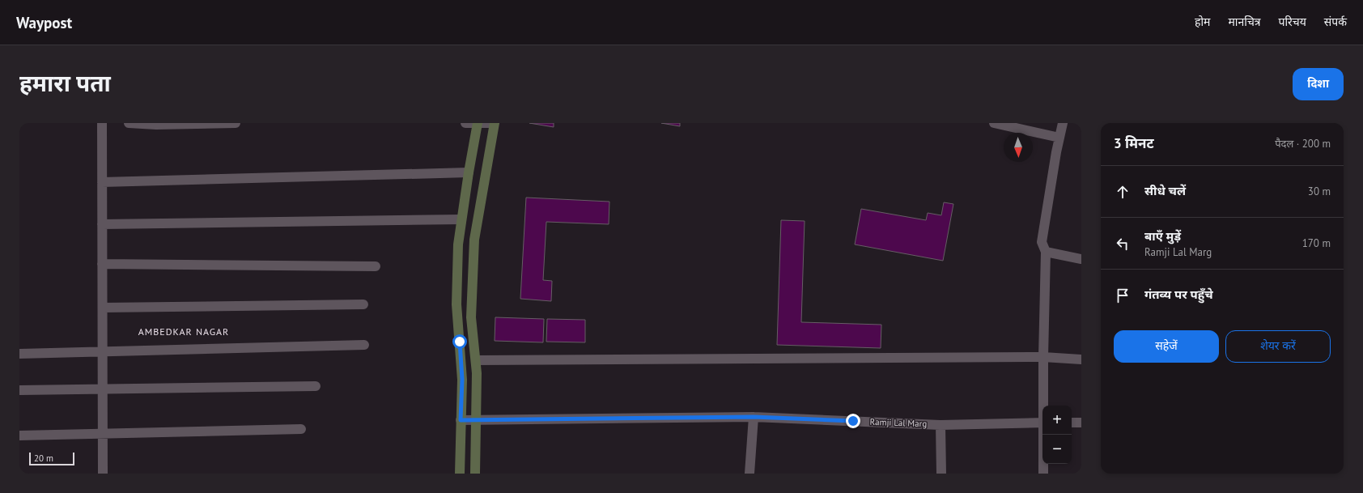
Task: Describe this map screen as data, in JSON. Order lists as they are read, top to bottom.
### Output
{
  "streets": {
    "street": ["Ramji Lal Marg"]
  },
  "districts": ["AMBEDKAR NAGAR"],
  "scale_bar": "20 m",
  "north": "bottom",
  "page": {
    "header": "Waypost",
    "nav": [
      "होम",
      "मानचित्र",
      "परिचय",
      "संपर्क"
    ],
    "title": "हमारा पता",
    "buttons": [
      "दिशा",
      ["सहेजें", "शेयर करें"]
    ],
    "heading": ["3 मिनट", "पैदल · 200 m"],
    "list": [
      ["सीधे चलें", "30 m"],
      ["बाएँ मुड़ें", "Ramji Lal Marg", "170 m"],
      "गंतव्य पर पहुँचे"
    ],
    "map_buttons": ["+", "−"],
    "scale": "20 m"
  }
}
